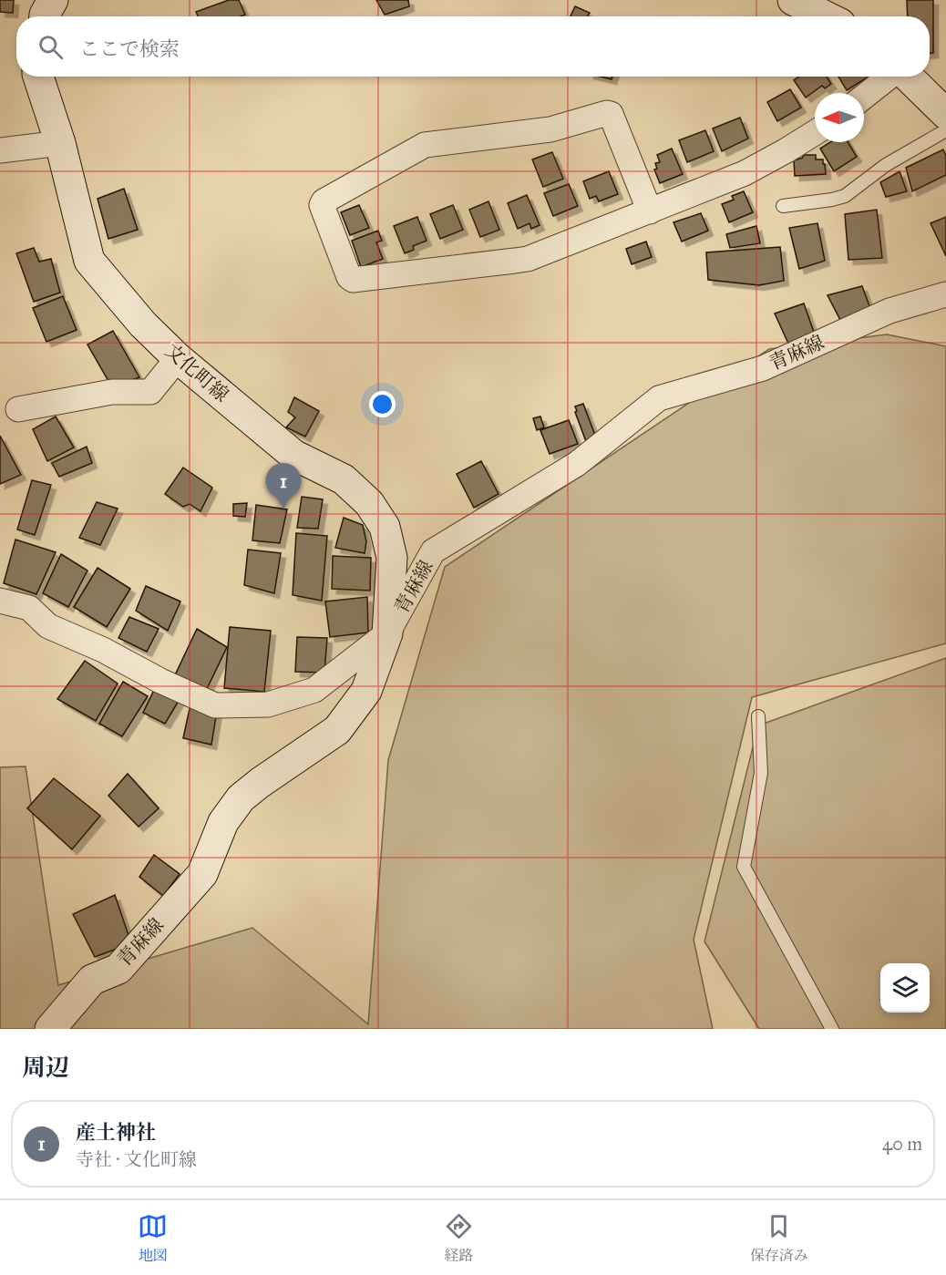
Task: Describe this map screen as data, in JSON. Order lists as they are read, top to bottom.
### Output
{
  "streets": {
    "street": ["青麻線", "文化町線"]
  },
  "crossings": [
    ["青麻線", "文化町線"]
  ],
  "north": "left",
  "page": {
    "search": "ここで検索",
    "pins": "1",
    "heading": "周辺",
    "list": [
      {
        "mark": "1",
        "name": "産土神社",
        "note": "寺社 · 文化町線",
        "value": "40 m"
      }
    ],
    "nav": ["地図", "経路", "保存済み"]
  }
}
